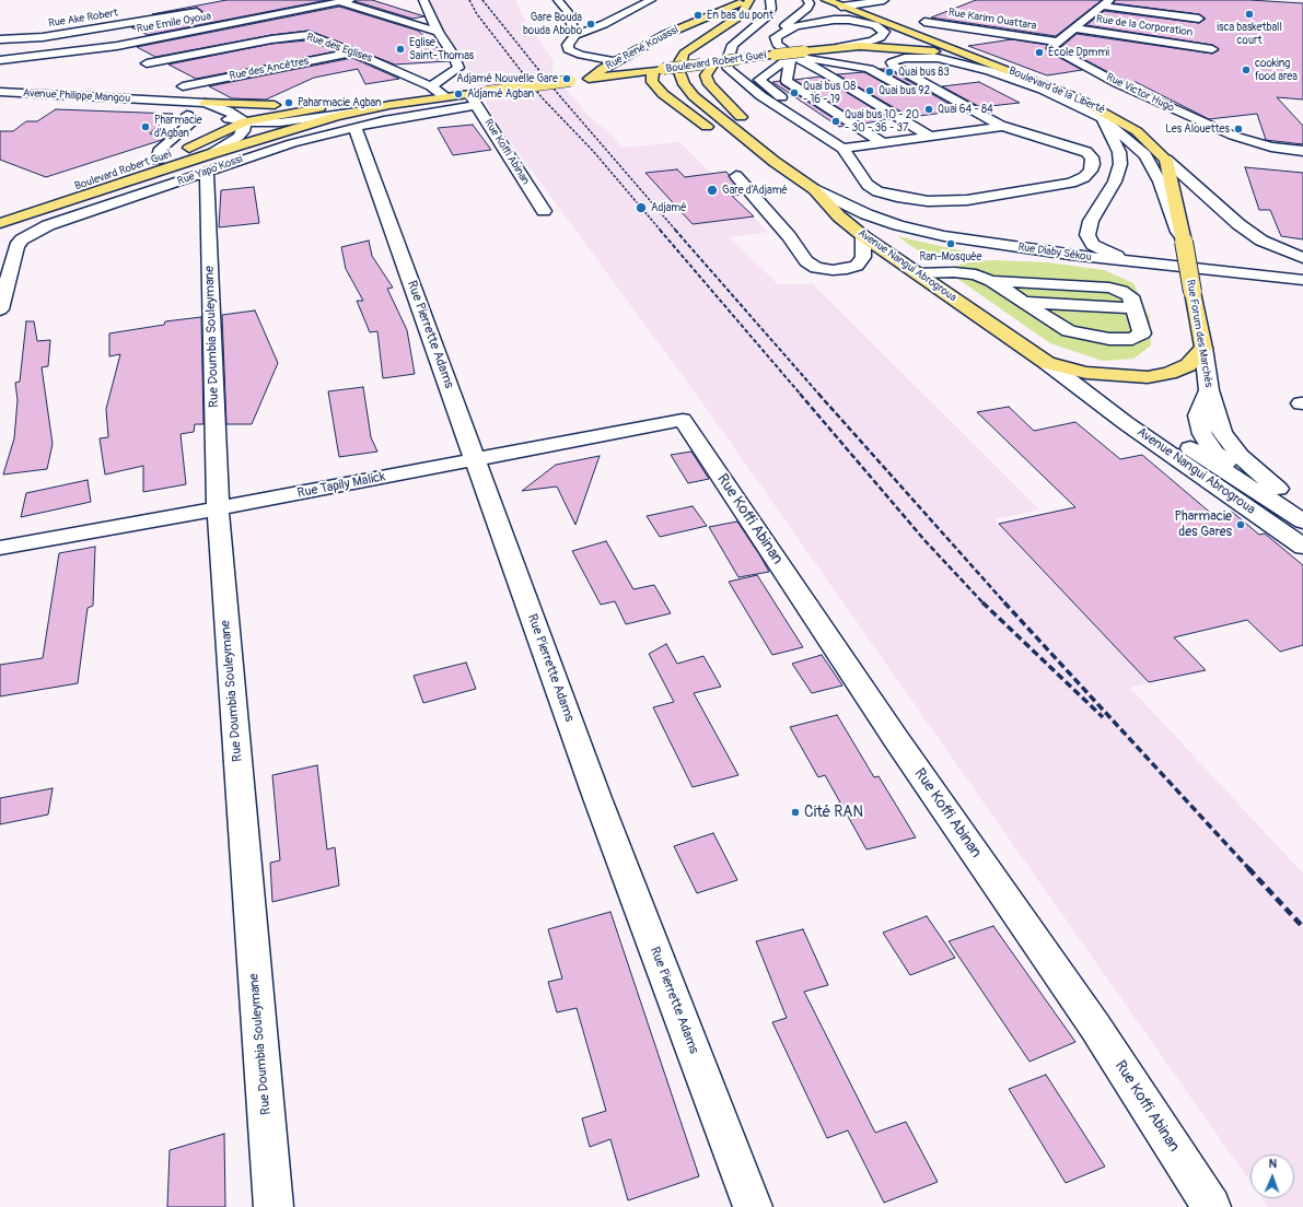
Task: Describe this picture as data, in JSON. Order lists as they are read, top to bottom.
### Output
{
  "streets": {
    "main road": [
      "Rue René Kouassi",
      "Boulevard Robert Gueï",
      "Boulevard de la Liberté",
      "Avenue Nangui Abrogroua",
      "Rue Forum des Marchés"
    ],
    "street": [
      "Rue Ake Robert",
      "Rue Karim Ouattara",
      "Rue Emile Oyoua",
      "Rue de la Corporation",
      "Rue des Eglises",
      "Rue des Ancêtres",
      "Rue Victor Hugo",
      "Avenue Philippe Mangou",
      "Rue Koffi Abinan",
      "Rue Yapo Kossi",
      "Rue Diaby Sékou",
      "Rue Pierrette Adams",
      "Rue Doumbia Souleymane",
      "Rue Tapily Malick"
    ]
  },
  "crossings": [
    ["Rue Ake Robert", "Rue Emile Oyoua"],
    ["Rue Karim Ouattara", "Rue Victor Hugo"],
    ["Rue des Eglises", "Boulevard Robert Gueï"],
    ["Rue des Eglises", "Rue des Ancêtres"],
    ["Rue René Kouassi", "Boulevard Robert Gueï"],
    ["Boulevard Robert Gueï", "Boulevard de la Liberté"],
    ["Boulevard Robert Gueï", "Avenue Philippe Mangou"],
    ["Boulevard Robert Gueï", "Rue Koffi Abinan"],
    ["Boulevard Robert Gueï", "Rue Yapo Kossi"],
    ["Boulevard Robert Gueï", "Rue Pierrette Adams"],
    ["Boulevard Robert Gueï", "Rue Doumbia Souleymane"],
    ["Rue des Ancêtres", "Avenue Philippe Mangou"],
    ["Boulevard de la Liberté", "Rue Forum des Marchés"],
    ["Rue Koffi Abinan", "Rue Yapo Kossi"],
    ["Rue Koffi Abinan", "Rue Tapily Malick"],
    ["Rue Yapo Kossi", "Rue Pierrette Adams"],
    ["Rue Yapo Kossi", "Rue Doumbia Souleymane"],
    ["Rue Diaby Sékou", "Avenue Nangui Abrogroua"],
    ["Avenue Nangui Abrogroua", "Rue Forum des Marchés"],
    ["Rue Pierrette Adams", "Rue Tapily Malick"],
    ["Rue Doumbia Souleymane", "Rue Tapily Malick"]
  ],
  "places": [
    "isca basketball court",
    "En bas du pont",
    "Gare Bouda bouda Abobo",
    "Eglise Saint-Thomas",
    "École Dpmmi",
    "cooking food area",
    "Quai bus 83",
    "Adjamé Nouvelle Gare",
    "Quai bus 92",
    "Quai bus 08 - 16 - 19",
    "Adjamé Agban",
    "Paharmacie Agban",
    "Quai 64 - 84",
    "Quai bus 10 - 20 - 30 - 36 - 37",
    "Pharmacie d’Agban",
    "Les Alouettes",
    "Gare d’Adjamé",
    "Adjamé",
    "Ran-Mosquée",
    "Pharmacie des Gares",
    "Cité RAN"
  ],
  "north": "top"
}
